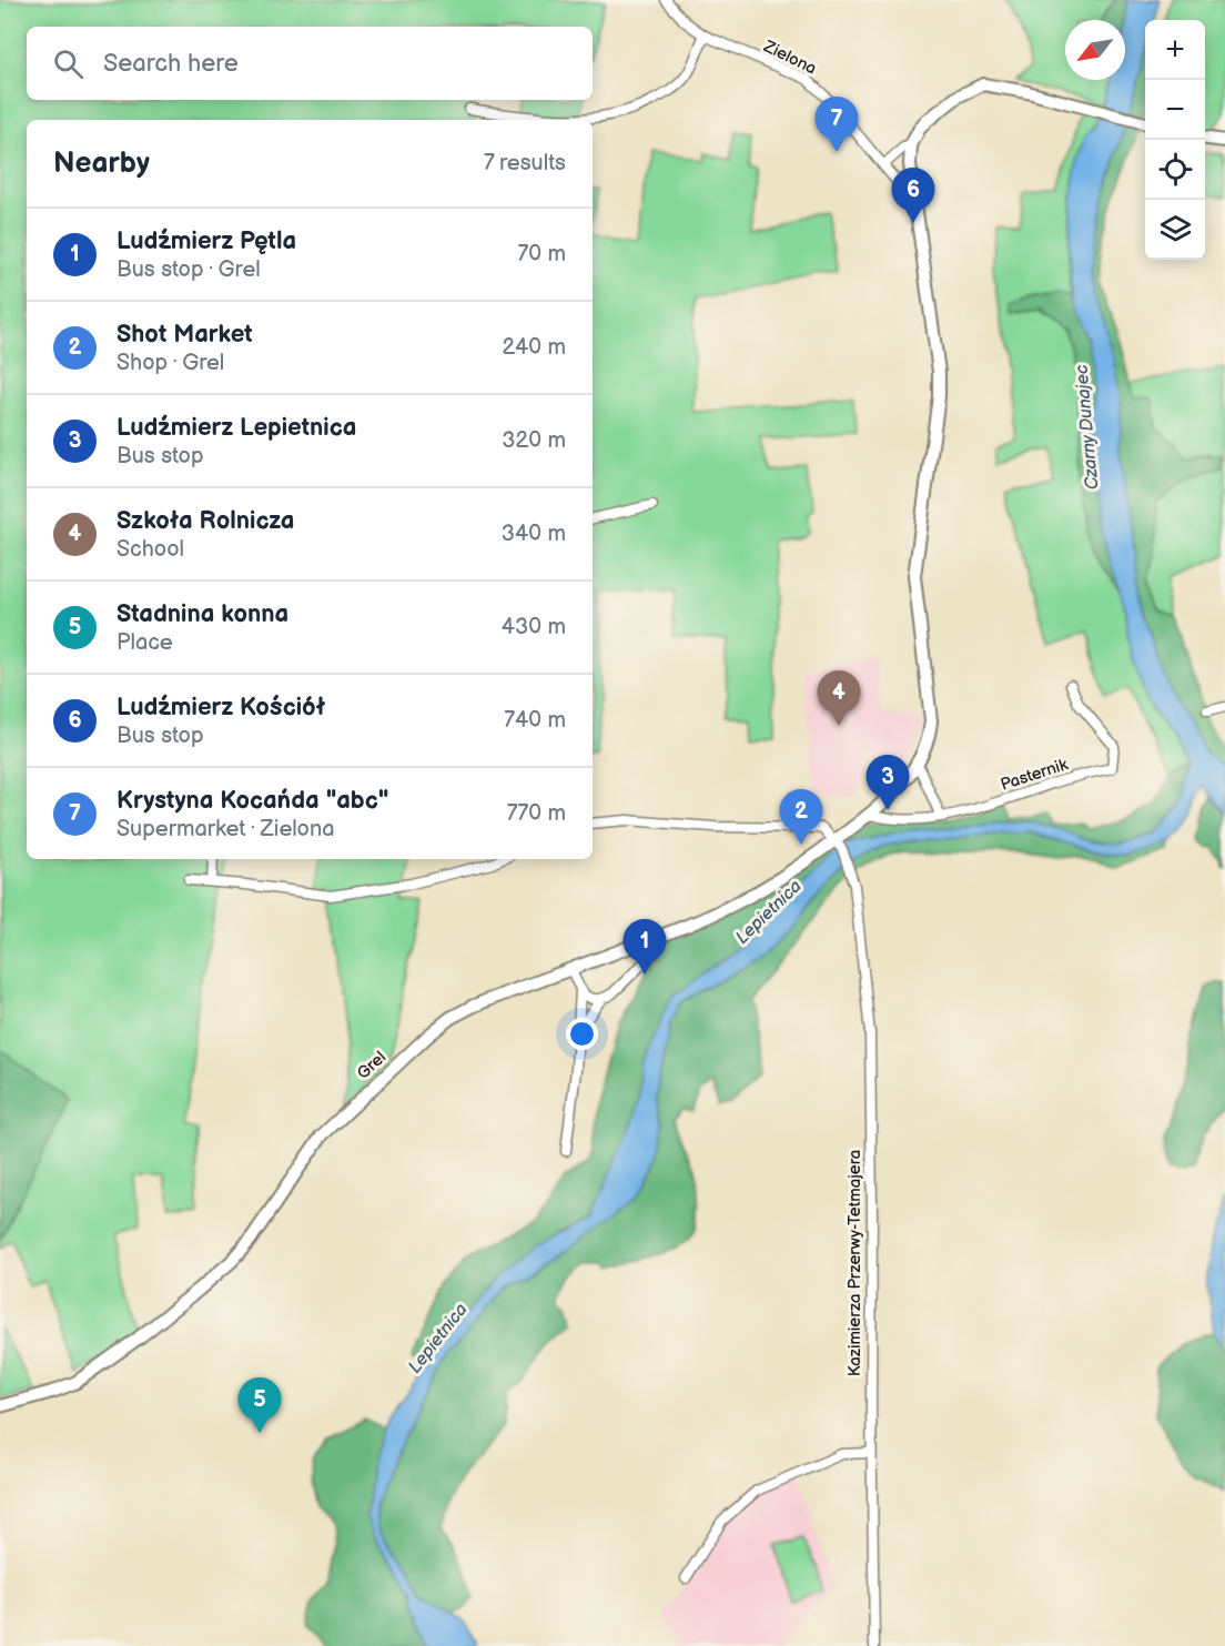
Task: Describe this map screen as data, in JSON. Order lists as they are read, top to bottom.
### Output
{
  "streets": {
    "street": [
      "Zielona",
      "Pasternik",
      "Grel",
      "Kazimierza Przerwy-Tetmajera"
    ]
  },
  "crossings": [
    ["Grel", "Kazimierza Przerwy-Tetmajera"]
  ],
  "water": ["Czarny Dunajec", "Lepietnica"],
  "north": "bottom left",
  "page": {
    "map_buttons": ["+", "−"],
    "search": "Search here",
    "pins": [
      "7",
      "6",
      "4",
      "3",
      "2",
      "1",
      "5"
    ],
    "heading": ["Nearby", "7 results"],
    "list": [
      {
        "mark": "1",
        "name": "Ludźmierz Pętla",
        "note": "Bus stop · Grel",
        "value": "70 m"
      },
      {
        "mark": "2",
        "name": "Shot Market",
        "note": "Shop · Grel",
        "value": "240 m"
      },
      {
        "mark": "3",
        "name": "Ludźmierz Lepietnica",
        "note": "Bus stop",
        "value": "320 m"
      },
      {
        "mark": "4",
        "name": "Szkoła Rolnicza",
        "note": "School",
        "value": "340 m"
      },
      {
        "mark": "5",
        "name": "Stadnina konna",
        "note": "Place",
        "value": "430 m"
      },
      {
        "mark": "6",
        "name": "Ludźmierz Kościół",
        "note": "Bus stop",
        "value": "740 m"
      },
      {
        "mark": "7",
        "name": "Krystyna Kocańda \"abc\"",
        "note": "Supermarket · Zielona",
        "value": "770 m"
      }
    ]
  }
}
